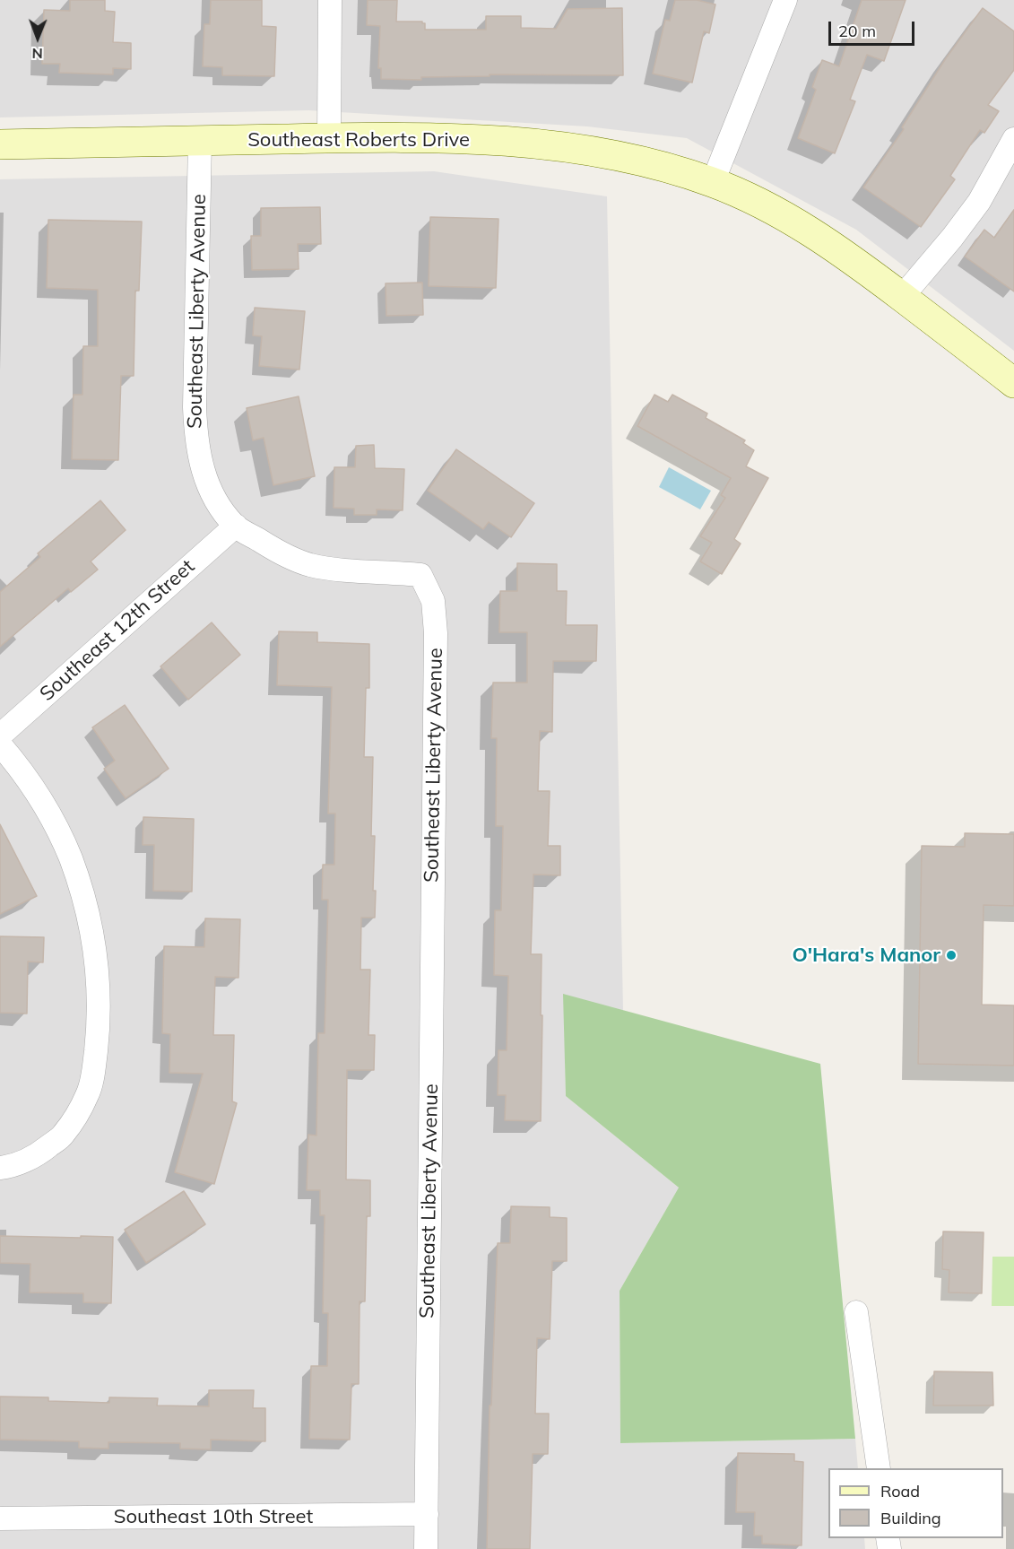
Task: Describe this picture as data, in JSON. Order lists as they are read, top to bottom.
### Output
{
  "streets": {
    "street": [
      "Southeast Roberts Drive",
      "Southeast Liberty Avenue",
      "Southeast 12th Street",
      "Southeast 10th Street"
    ]
  },
  "crossings": [
    ["Southeast Roberts Drive", "Southeast Liberty Avenue"],
    ["Southeast Liberty Avenue", "Southeast 12th Street"],
    ["Southeast Liberty Avenue", "Southeast 10th Street"]
  ],
  "places": ["O'Hara's Manor"],
  "legend": ["Road", "Building"],
  "scale_bar": "20 m",
  "north": "bottom"
}
